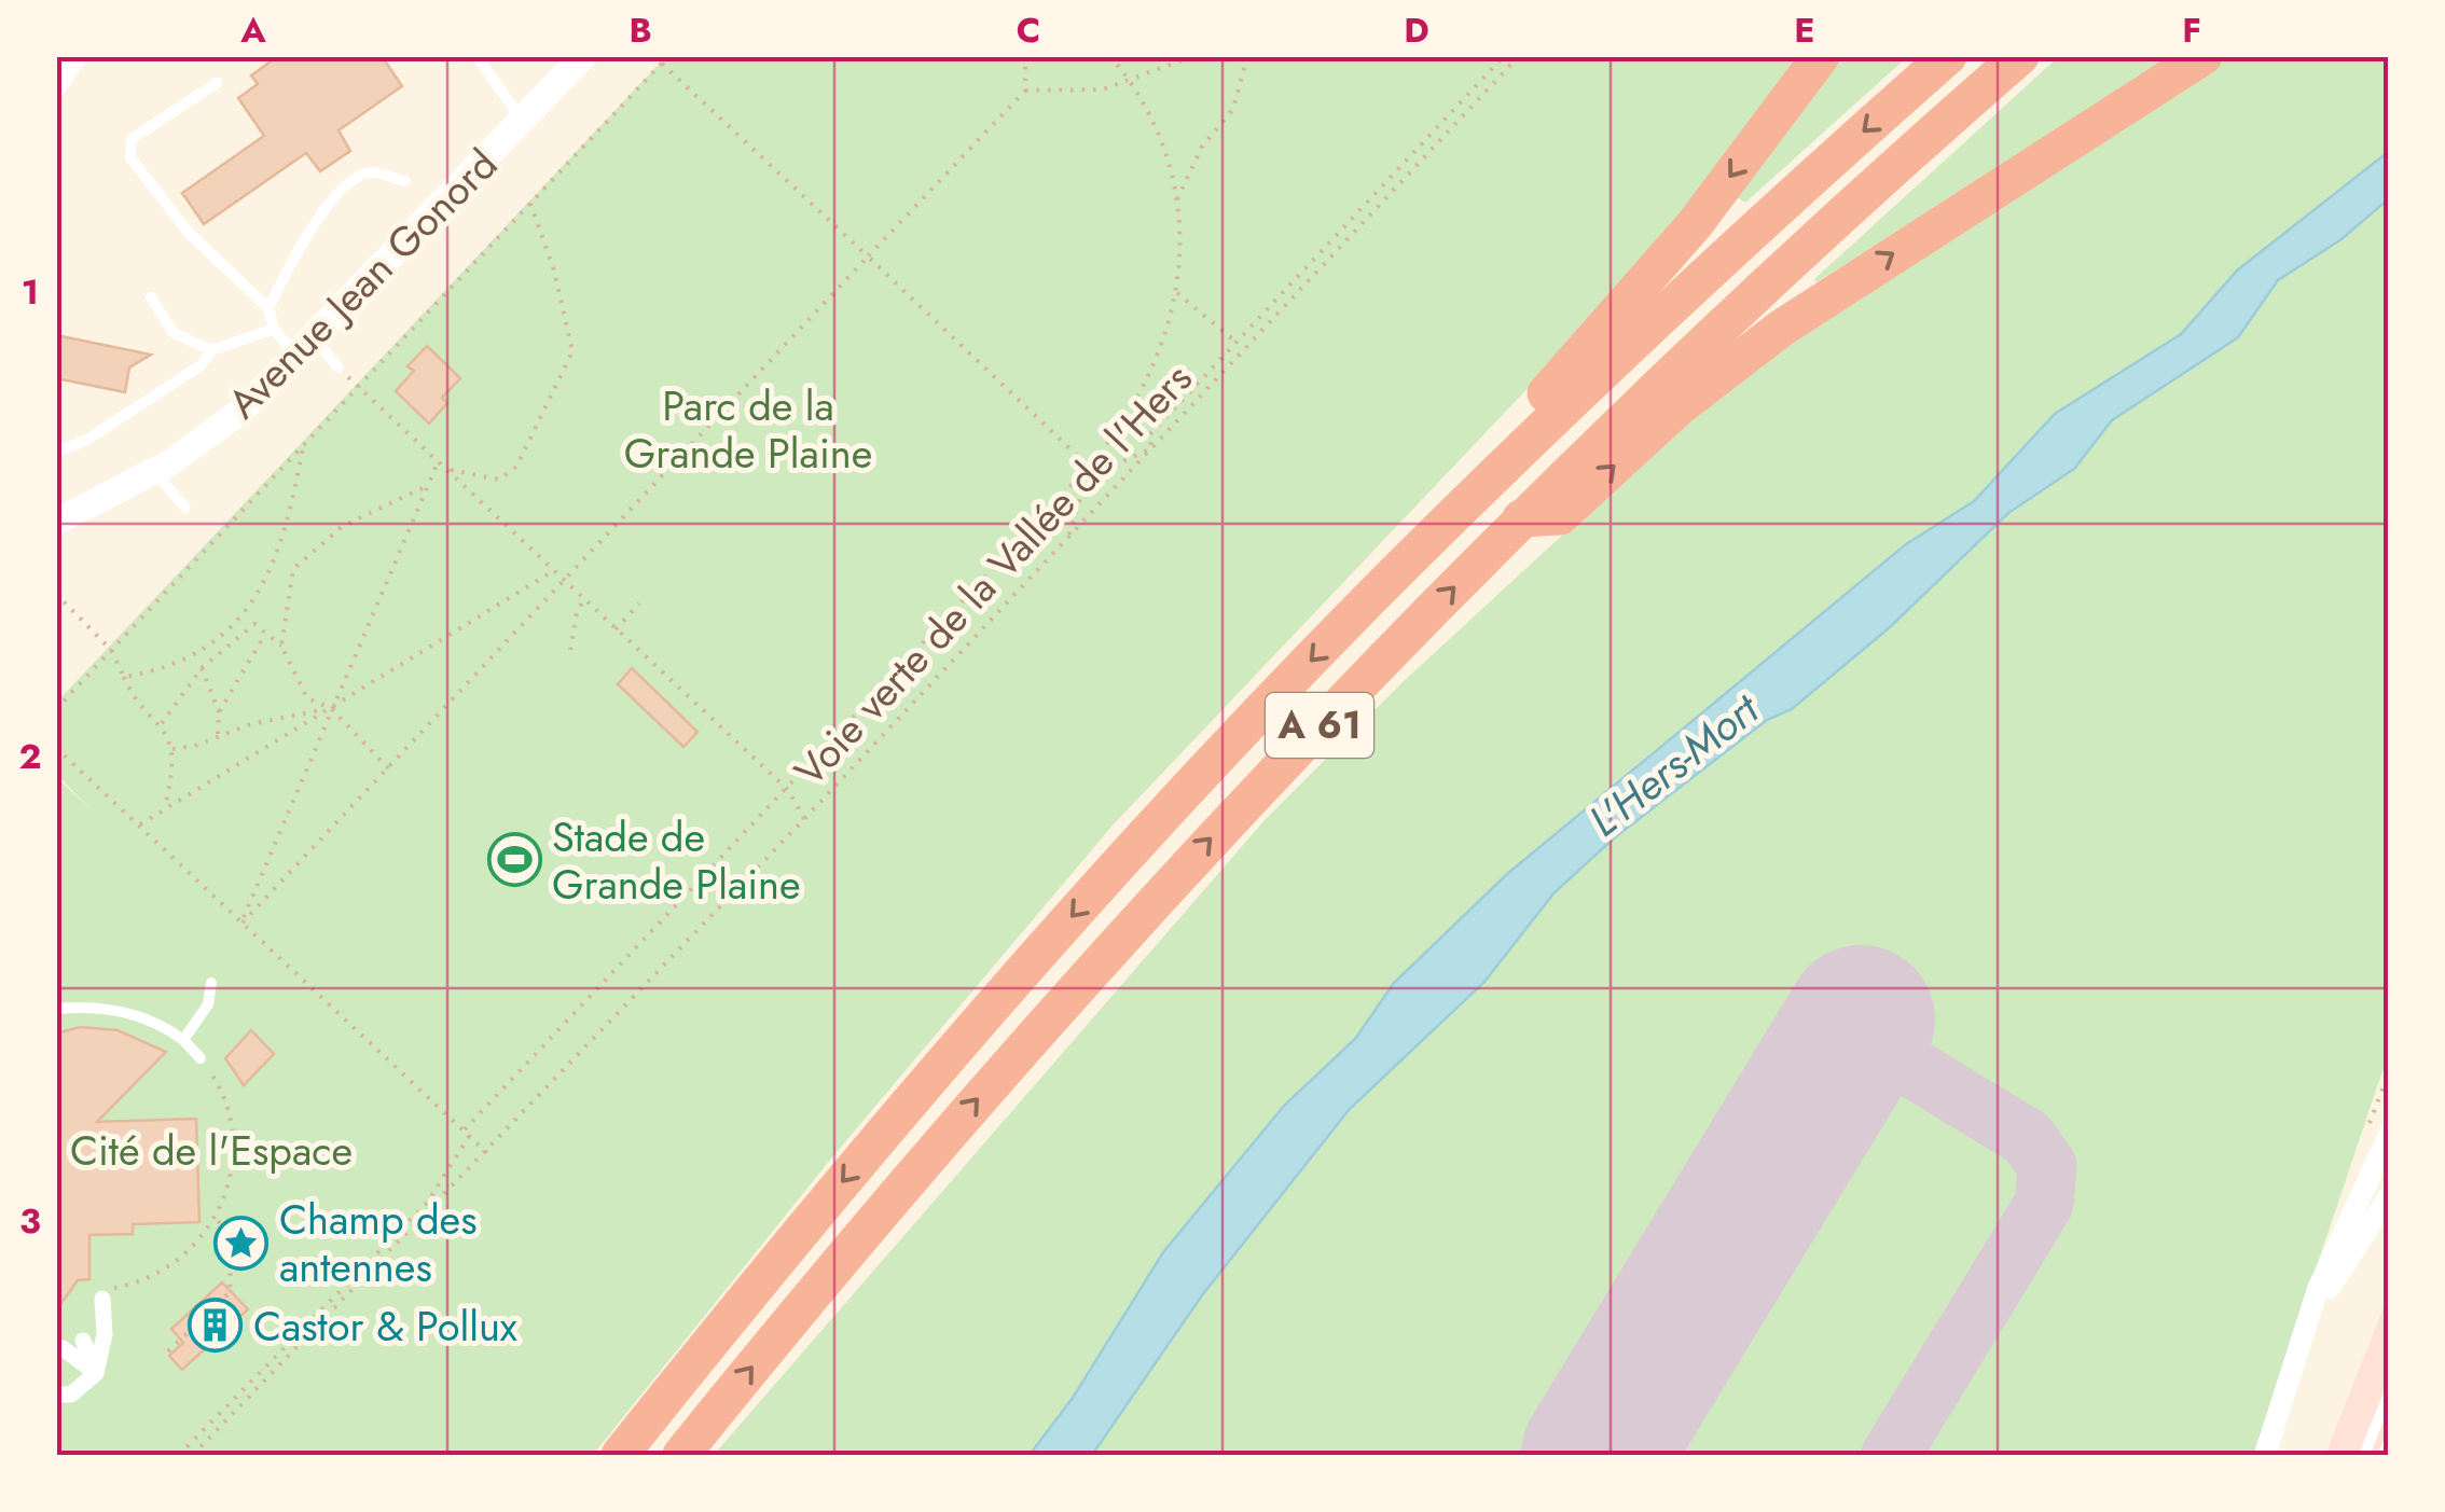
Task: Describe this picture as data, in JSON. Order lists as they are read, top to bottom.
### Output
{
  "streets": {
    "highway": ["A 61"],
    "street": ["Avenue Jean Gonord"],
    "path": ["Voie verte de la Vallée de l'Hers"]
  },
  "water": ["L'Hers-Mort"],
  "parks": ["Parc de la Grande Plaine", "Cité de l'Espace"],
  "places": {
    "sports": ["Stade de Grande Plaine"],
    "place": ["Champ des antennes"],
    "building": ["Castor & Pollux"]
  },
  "grid": {
    "columns": [
      "A",
      "B",
      "C",
      "D",
      "E",
      "F"
    ],
    "rows": ["1", "2", "3"]
  }
}
